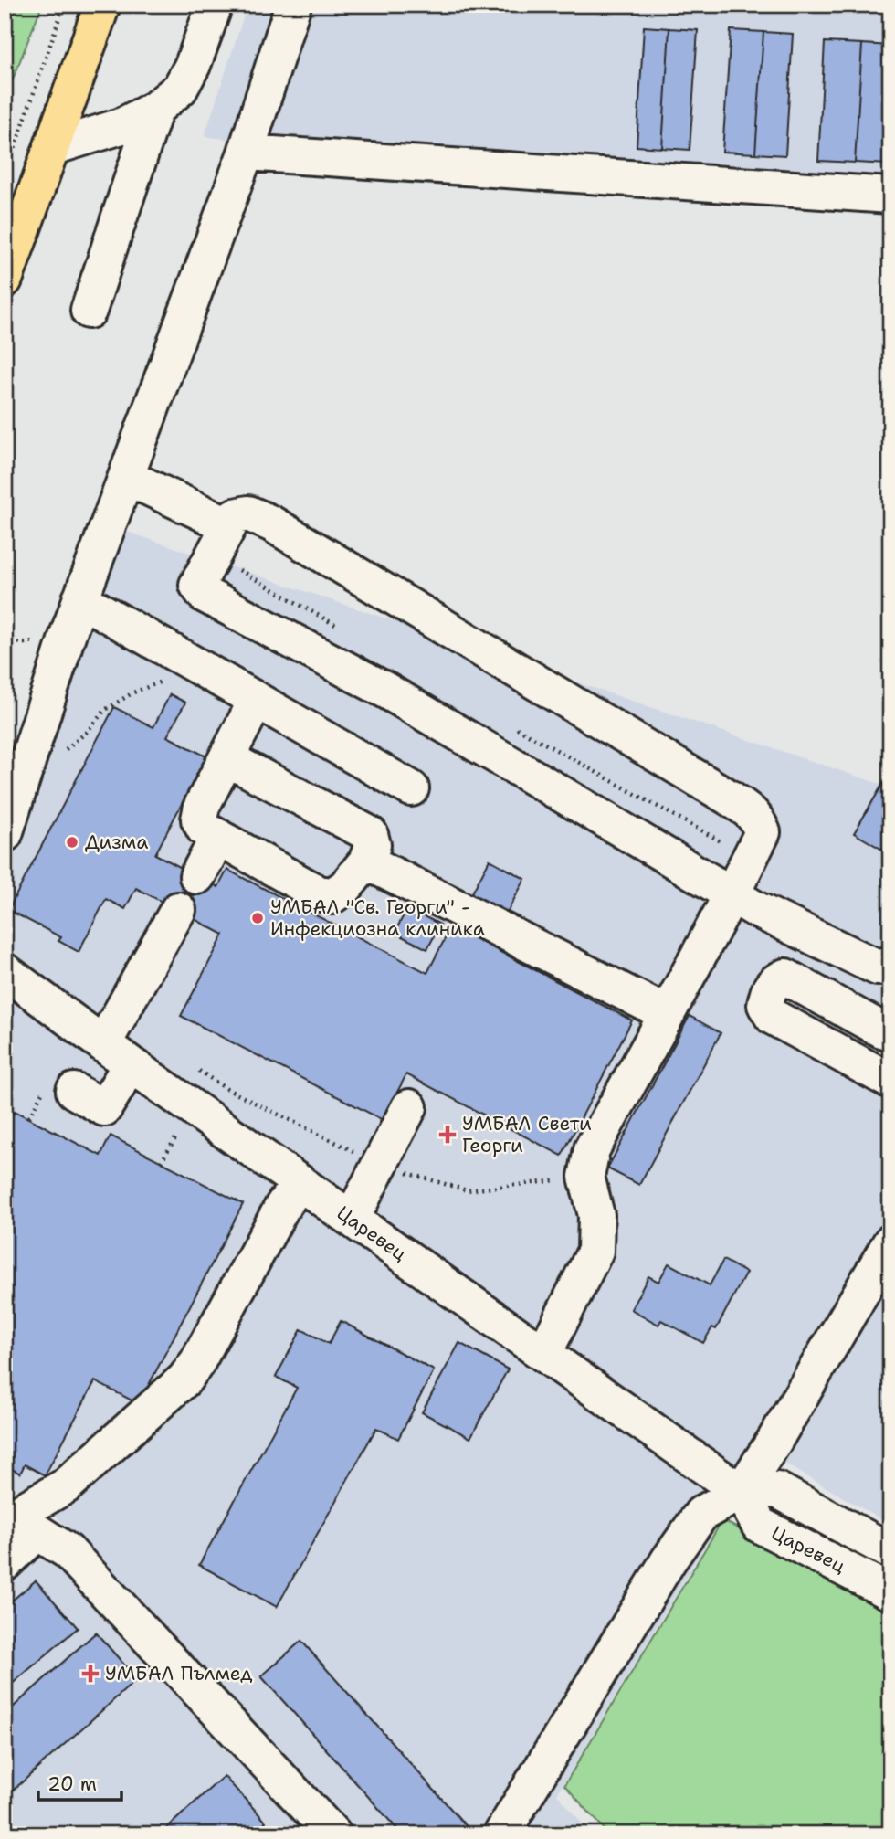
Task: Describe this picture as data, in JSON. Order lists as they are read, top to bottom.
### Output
{
  "streets": {
    "street": ["Царевец"]
  },
  "places": {
    "other": ["Дизма", "УМБАЛ \"Св. Георги\" - Инфекциозна клиника"],
    "health": ["УМБАЛ Свети Георги", "УМБАЛ Пълмед"]
  },
  "scale_bar": "20 m"
}
